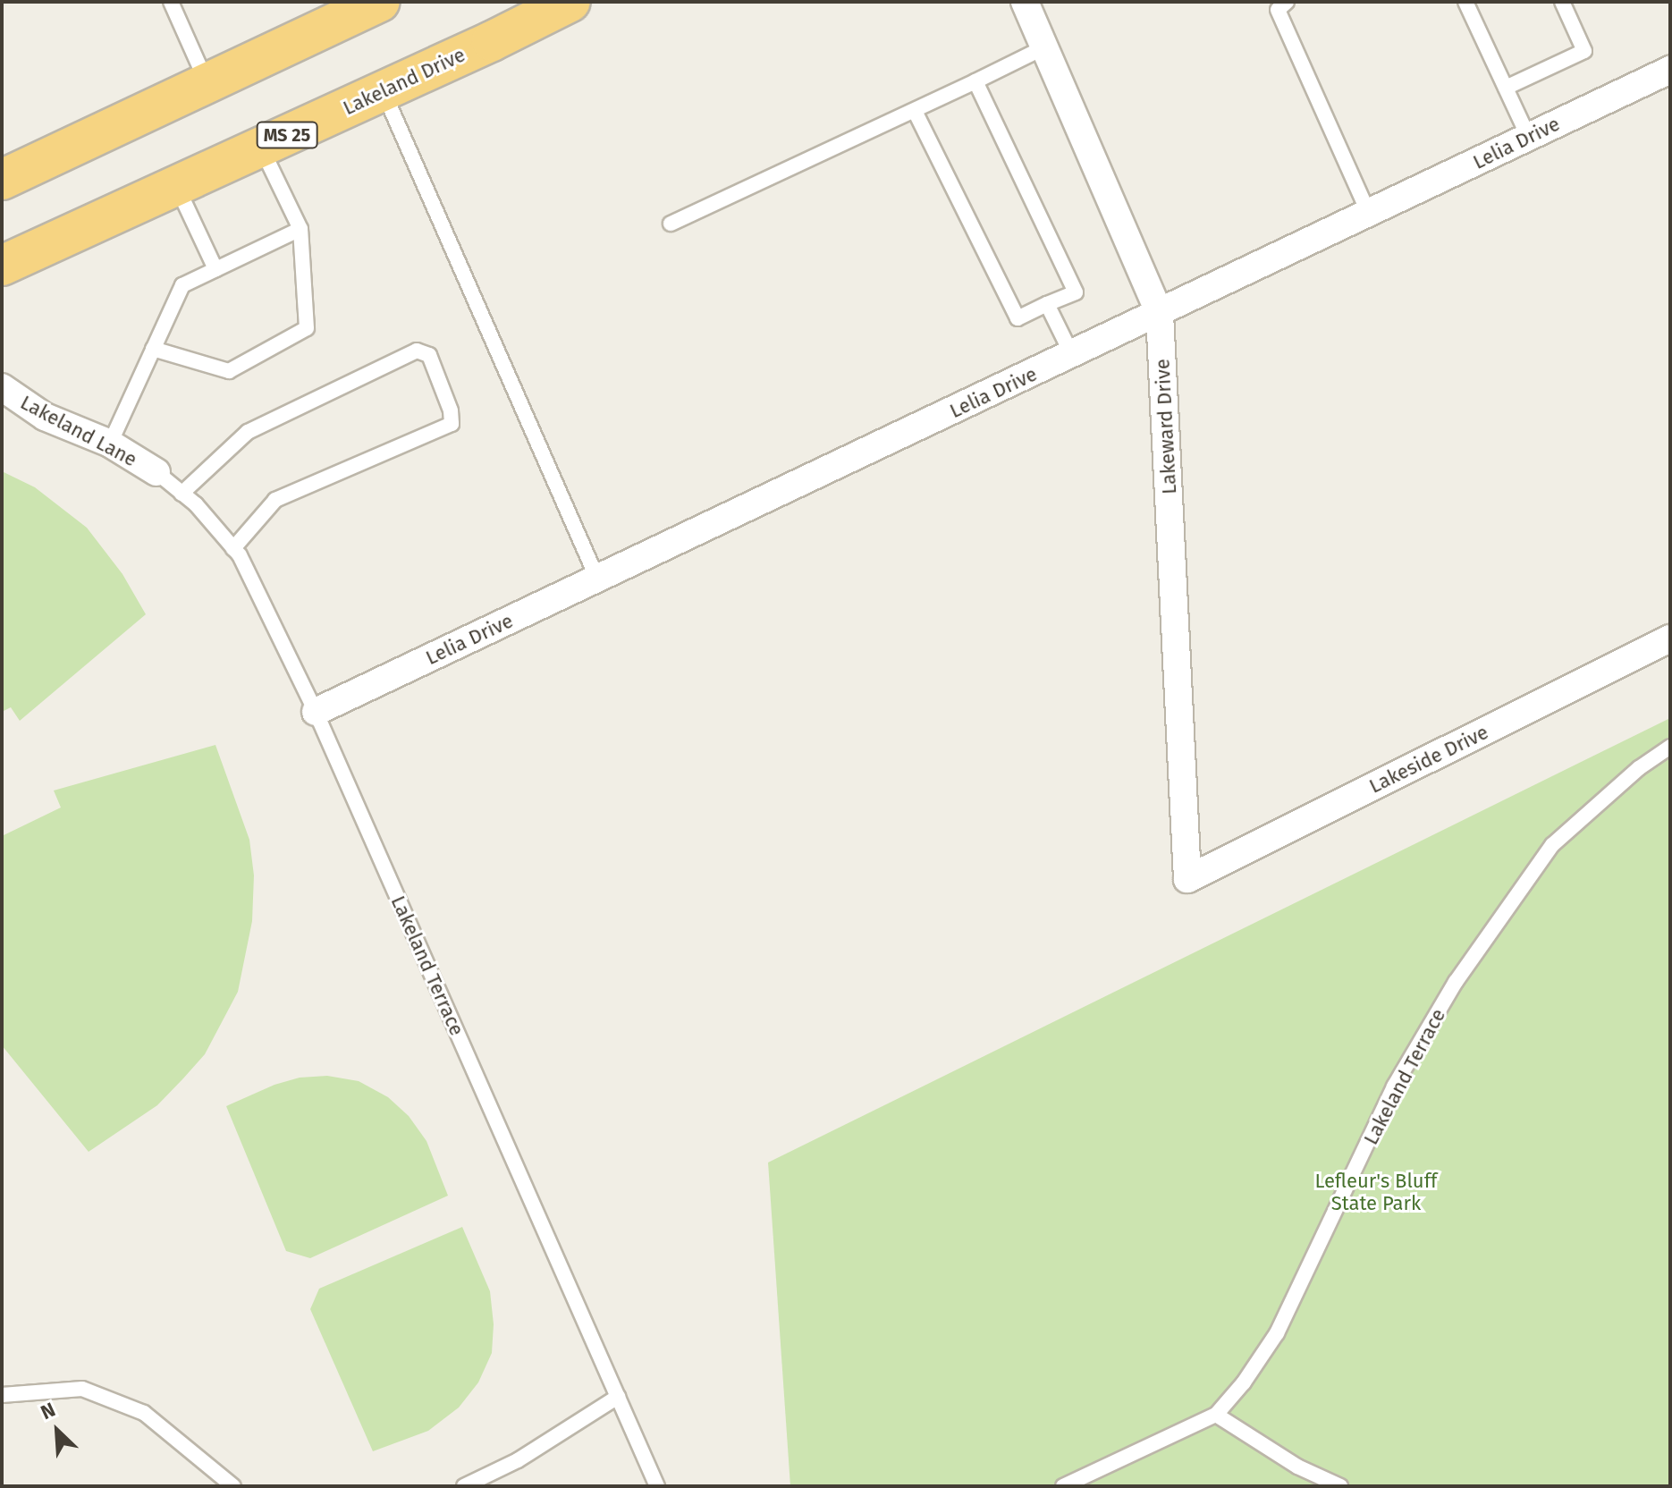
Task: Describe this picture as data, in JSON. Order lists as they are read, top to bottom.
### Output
{
  "streets": {
    "highway": ["Lakeland Drive", "MS 25"],
    "street": [
      "Lelia Drive",
      "Lakeward Drive",
      "Lakeland Lane",
      "Lakeside Drive"
    ],
    "lane": ["Lakeland Terrace"]
  },
  "crossings": [
    ["Lelia Drive", "Lakeward Drive"],
    ["Lelia Drive", "Lakeland Terrace"],
    ["Lakeward Drive", "Lakeside Drive"],
    ["Lakeland Lane", "Lakeland Terrace"]
  ],
  "parks": ["Lefleur's Bluff State Park"],
  "north": "top left"
}
